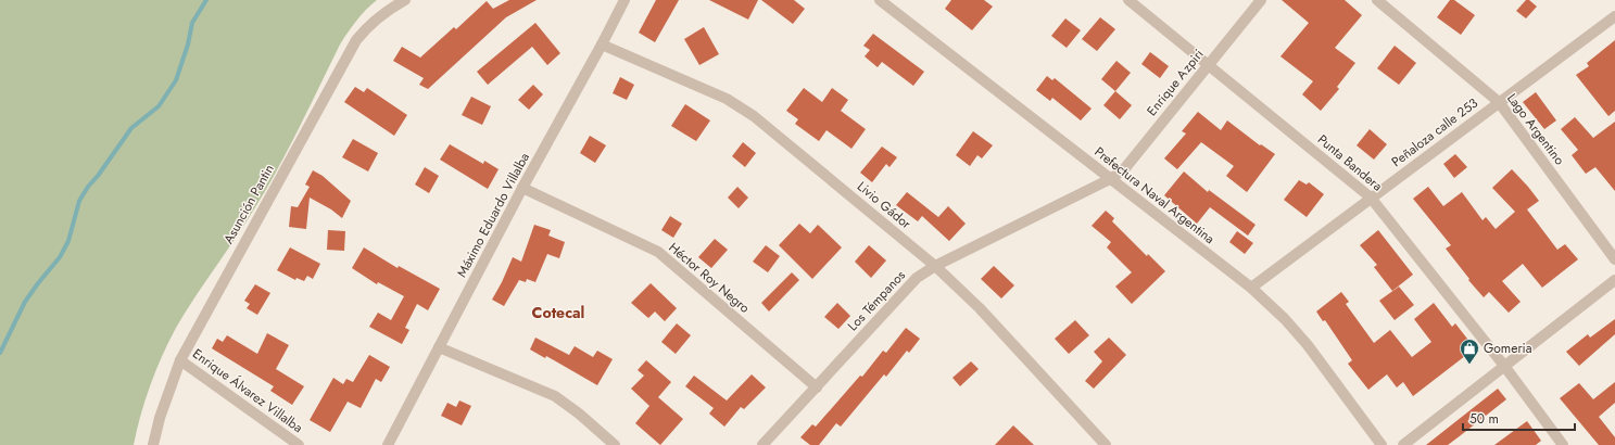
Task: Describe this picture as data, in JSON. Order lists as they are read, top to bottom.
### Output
{
  "streets": {
    "street": [
      "Enrique Azpiri",
      "Lago Argentino",
      "Peñaloza calle 253",
      "Punta Bandera",
      "Prefectura Naval Argentina",
      "Asunción Pantin",
      "Livio Gádor",
      "Máximo Eduardo Villalba",
      "Héctor Roy Negro",
      "Los Témpanos",
      "Enrique Álvarez Villalba"
    ]
  },
  "crossings": [
    ["Enrique Azpiri", "Punta Bandera"],
    ["Enrique Azpiri", "Prefectura Naval Argentina"],
    ["Enrique Azpiri", "Los Témpanos"],
    ["Lago Argentino", "Peñaloza calle 253"],
    ["Peñaloza calle 253", "Punta Bandera"],
    ["Peñaloza calle 253", "Prefectura Naval Argentina"],
    ["Prefectura Naval Argentina", "Los Témpanos"],
    ["Asunción Pantin", "Enrique Álvarez Villalba"],
    ["Livio Gádor", "Máximo Eduardo Villalba"],
    ["Livio Gádor", "Los Témpanos"],
    ["Máximo Eduardo Villalba", "Héctor Roy Negro"],
    ["Héctor Roy Negro", "Los Témpanos"]
  ],
  "districts": ["Cotecal"],
  "places": {
    "shop": ["Gomeria"]
  },
  "scale_bar": "50 m"
}
